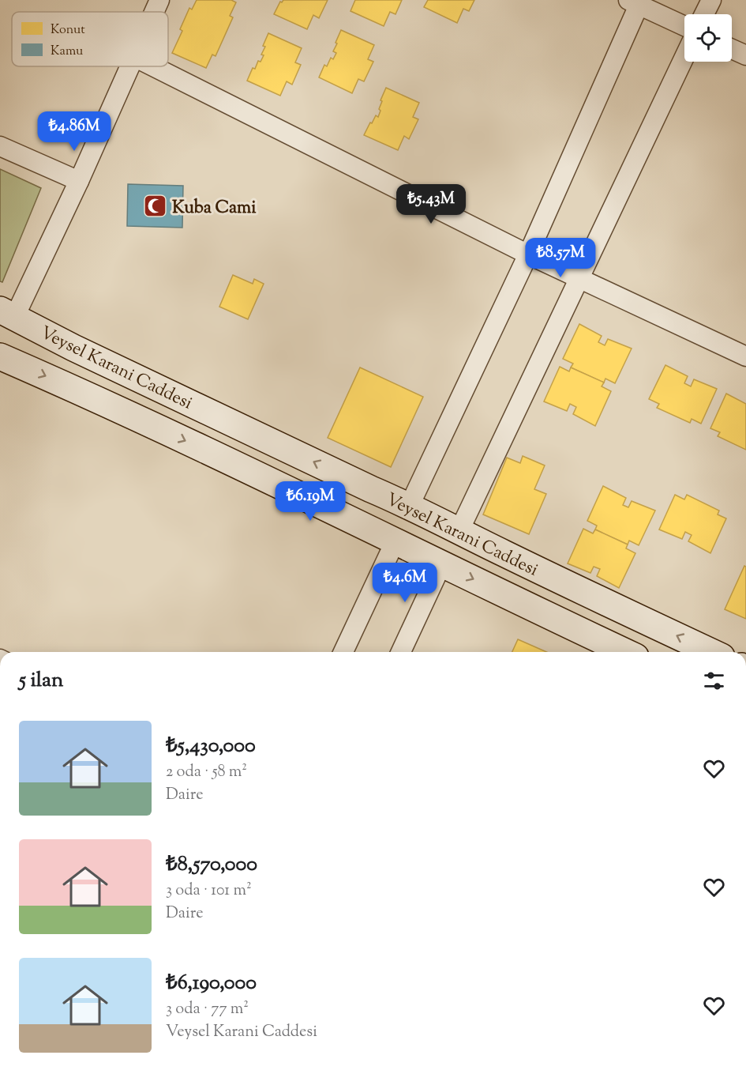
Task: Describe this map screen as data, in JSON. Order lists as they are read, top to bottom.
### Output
{
  "streets": {
    "main road": ["Veysel Karani Caddesi"]
  },
  "places": {
    "mosque": ["Kuba Cami"]
  },
  "legend": ["Konut", "Kamu"],
  "page": {
    "price": [
      "₺4.86M",
      "₺5.43M",
      "₺8.57M",
      "₺6.19M",
      "₺4.6M"
    ],
    "heading": "5 ilan",
    "list": [
      {
        "name": "₺5,430,000",
        "note": "2 oda · 58 m² · Daire"
      },
      {
        "name": "₺8,570,000",
        "note": "3 oda · 101 m² · Daire"
      },
      {
        "name": "₺6,190,000",
        "note": "3 oda · 77 m² · Veysel Karani Caddesi"
      }
    ]
  }
}
